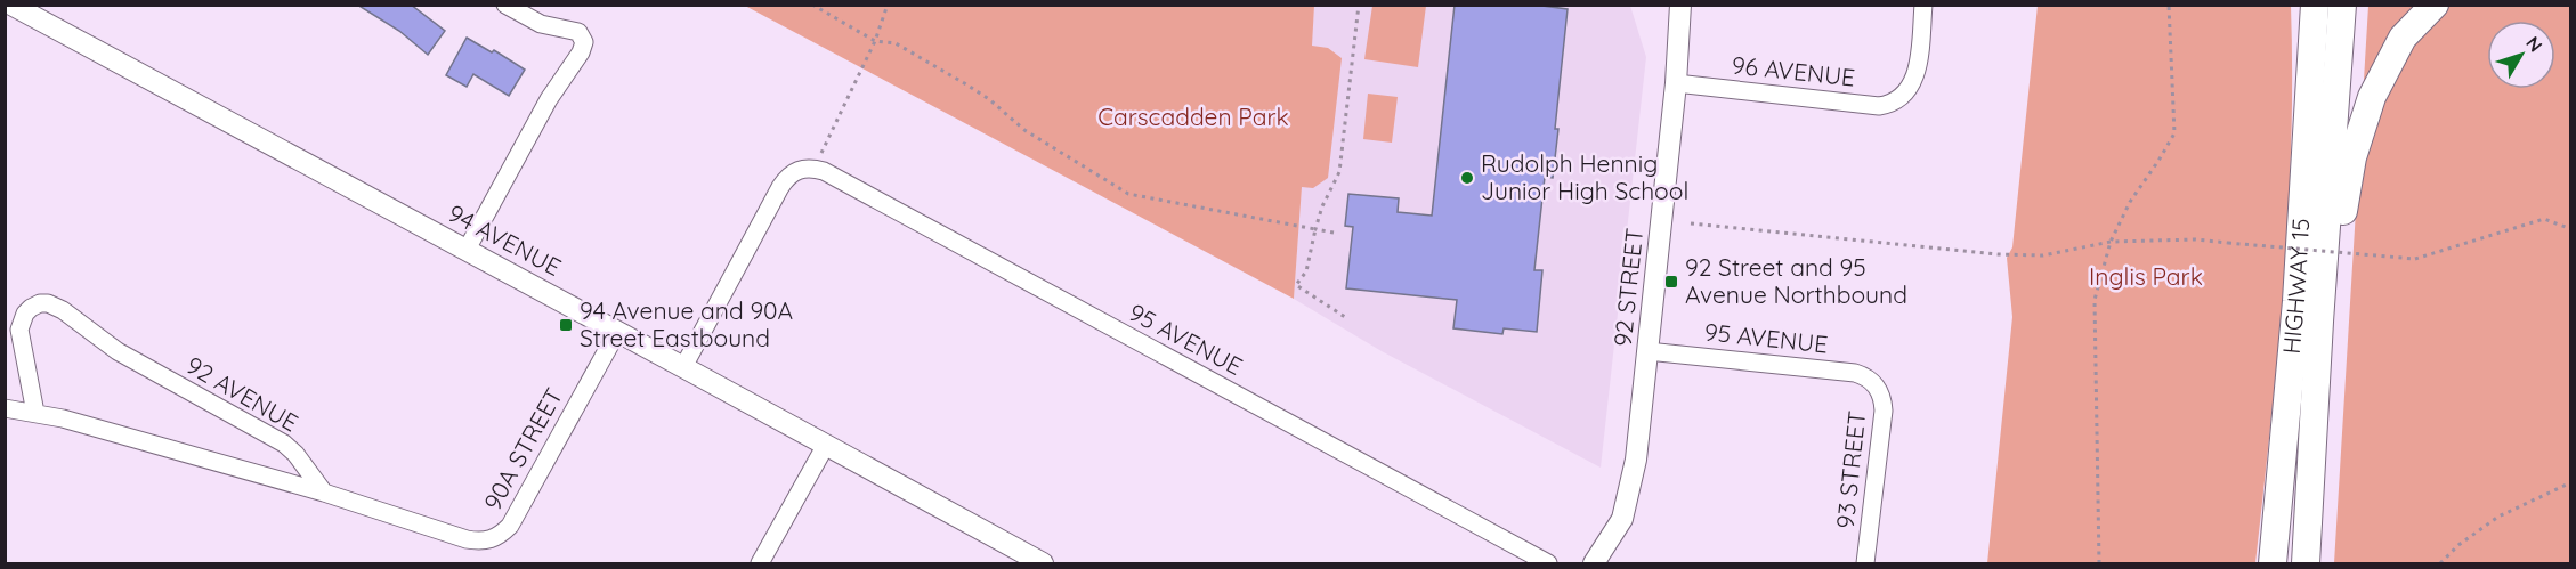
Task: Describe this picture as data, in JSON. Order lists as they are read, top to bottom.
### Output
{
  "streets": {
    "main road": ["HIGHWAY 15"],
    "street": [
      "96 AVENUE",
      "94 AVENUE",
      "92 STREET",
      "95 AVENUE",
      "92 AVENUE",
      "90A STREET",
      "93 STREET"
    ]
  },
  "crossings": [
    ["96 AVENUE", "92 STREET"],
    ["94 AVENUE", "90A STREET"],
    ["92 STREET", "95 AVENUE"],
    ["95 AVENUE", "93 STREET"],
    ["92 AVENUE", "90A STREET"]
  ],
  "parks": ["Carscadden Park", "Inglis Park"],
  "places": {
    "other": ["Rudolph Hennig Junior High School"],
    "transit": ["92 Street and 95 Avenue Northbound", "94 Avenue and 90A Street Eastbound"]
  },
  "north": "top right"
}
